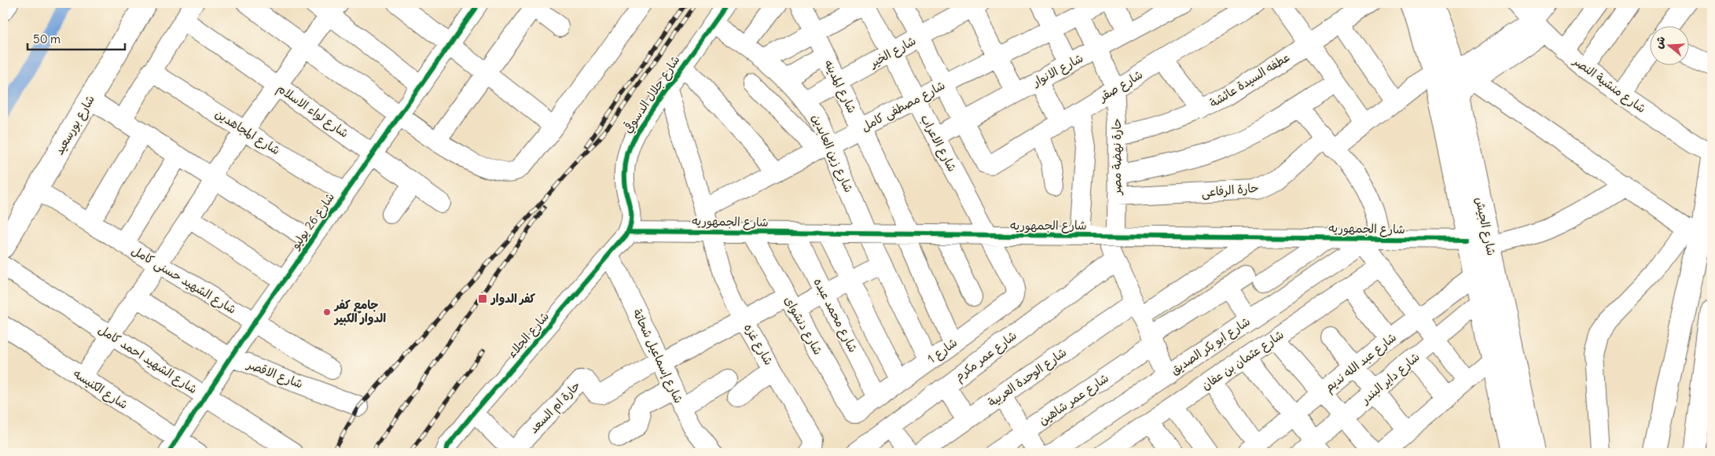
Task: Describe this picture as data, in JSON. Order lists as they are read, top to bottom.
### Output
{
  "streets": {
    "main road": ["شارع بورسعيد", "شارع الجيش"],
    "street": [
      "شارع الخير",
      "شارع الانوار",
      "عطفه السيدة عائشة",
      "شارع منشية النصر",
      "شارع صقر",
      "شارع المدينه",
      "شارع جلال الدسوقي",
      "شارع مصطفى كامل",
      "شارع لواء الاسلام",
      "شارع المجاهدين",
      "شارع الاعراب",
      "شارع زين العابدين",
      "حارة نهضة مصر",
      "حارة الرفاعى",
      "شارع 26 يوليو",
      "شارع الجمهوريه",
      "شارع الشهيد حسنى كامل",
      "شارع محمد عبده",
      "شارع دنشواى",
      "شارع الجلاء",
      "شارع غزه",
      "شارع ابو بكر الصديق",
      "شارع 1",
      "شارع إسماعيل شحاتة",
      "شارع عمر مكرم",
      "شارع الشهيد احمد كامل",
      "شارع عثمان بن عفان",
      "شارع عبد الله نديم",
      "شارع الاقصر",
      "شارع الوحدة العربية",
      "شارع داير البندر",
      "شارع الكنيسه",
      "شارع عمر شاهين",
      "حارة ام السعد"
    ]
  },
  "crossings": [
    ["شارع الخير", "شارع المدينه"],
    ["شارع الخير", "شارع الاعراب"],
    ["شارع الخير", "شارع زين العابدين"],
    ["شارع الانوار", "شارع صقر"],
    ["شارع الانوار", "شارع الاعراب"],
    ["شارع الانوار", "حارة نهضة مصر"],
    ["عطفه السيدة عائشة", "حارة نهضة مصر"],
    ["شارع صقر", "حارة نهضة مصر"],
    ["شارع المدينه", "شارع مصطفى كامل"],
    ["شارع المدينه", "شارع الجمهوريه"],
    ["شارع المدينه", "شارع 1"],
    ["شارع جلال الدسوقي", "شارع زين العابدين"],
    ["شارع جلال الدسوقي", "شارع الجمهوريه"],
    ["شارع جلال الدسوقي", "شارع الجلاء"],
    ["شارع جلال الدسوقي", "شارع غزه"],
    ["شارع مصطفى كامل", "شارع الاعراب"],
    ["شارع مصطفى كامل", "شارع زين العابدين"],
    ["شارع مصطفى كامل", "حارة نهضة مصر"],
    ["شارع مصطفى كامل", "شارع غزه"],
    ["شارع لواء الاسلام", "شارع 26 يوليو"],
    ["شارع بورسعيد", "شارع الشهيد حسنى كامل"],
    ["شارع المجاهدين", "شارع 26 يوليو"],
    ["شارع الاعراب", "شارع الجمهوريه"],
    ["شارع الاعراب", "شارع 1"],
    ["شارع زين العابدين", "شارع الجمهوريه"],
    ["شارع زين العابدين", "شارع 1"],
    ["حارة نهضة مصر", "حارة الرفاعى"],
    ["حارة نهضة مصر", "شارع الجمهوريه"],
    ["حارة الرفاعى", "شارع الجيش"],
    ["شارع 26 يوليو", "شارع الشهيد حسنى كامل"],
    ["شارع 26 يوليو", "شارع الشهيد احمد كامل"],
    ["شارع 26 يوليو", "شارع الاقصر"],
    ["شارع 26 يوليو", "شارع الكنيسه"],
    ["شارع الجمهوريه", "شارع الجيش"],
    ["شارع الجمهوريه", "شارع محمد عبده"],
    ["شارع الجمهوريه", "شارع دنشواى"],
    ["شارع الجمهوريه", "شارع الجلاء"],
    ["شارع الجمهوريه", "شارع غزه"],
    ["شارع الجمهوريه", "شارع ابو بكر الصديق"],
    ["شارع الجمهوريه", "شارع الوحدة العربية"],
    ["شارع الجمهوريه", "شارع عمر شاهين"],
    ["شارع الجيش", "شارع عبد الله نديم"],
    ["شارع الجيش", "شارع داير البندر"],
    ["شارع محمد عبده", "شارع 1"],
    ["شارع دنشواى", "شارع 1"],
    ["شارع الجلاء", "شارع إسماعيل شحاتة"],
    ["شارع إسماعيل شحاتة", "حارة ام السعد"]
  ],
  "places": {
    "transit": ["كفر الدوار"],
    "other": ["جامع كفر الدوار الكبير"]
  },
  "scale_bar": "50 m",
  "north": "left"
}
